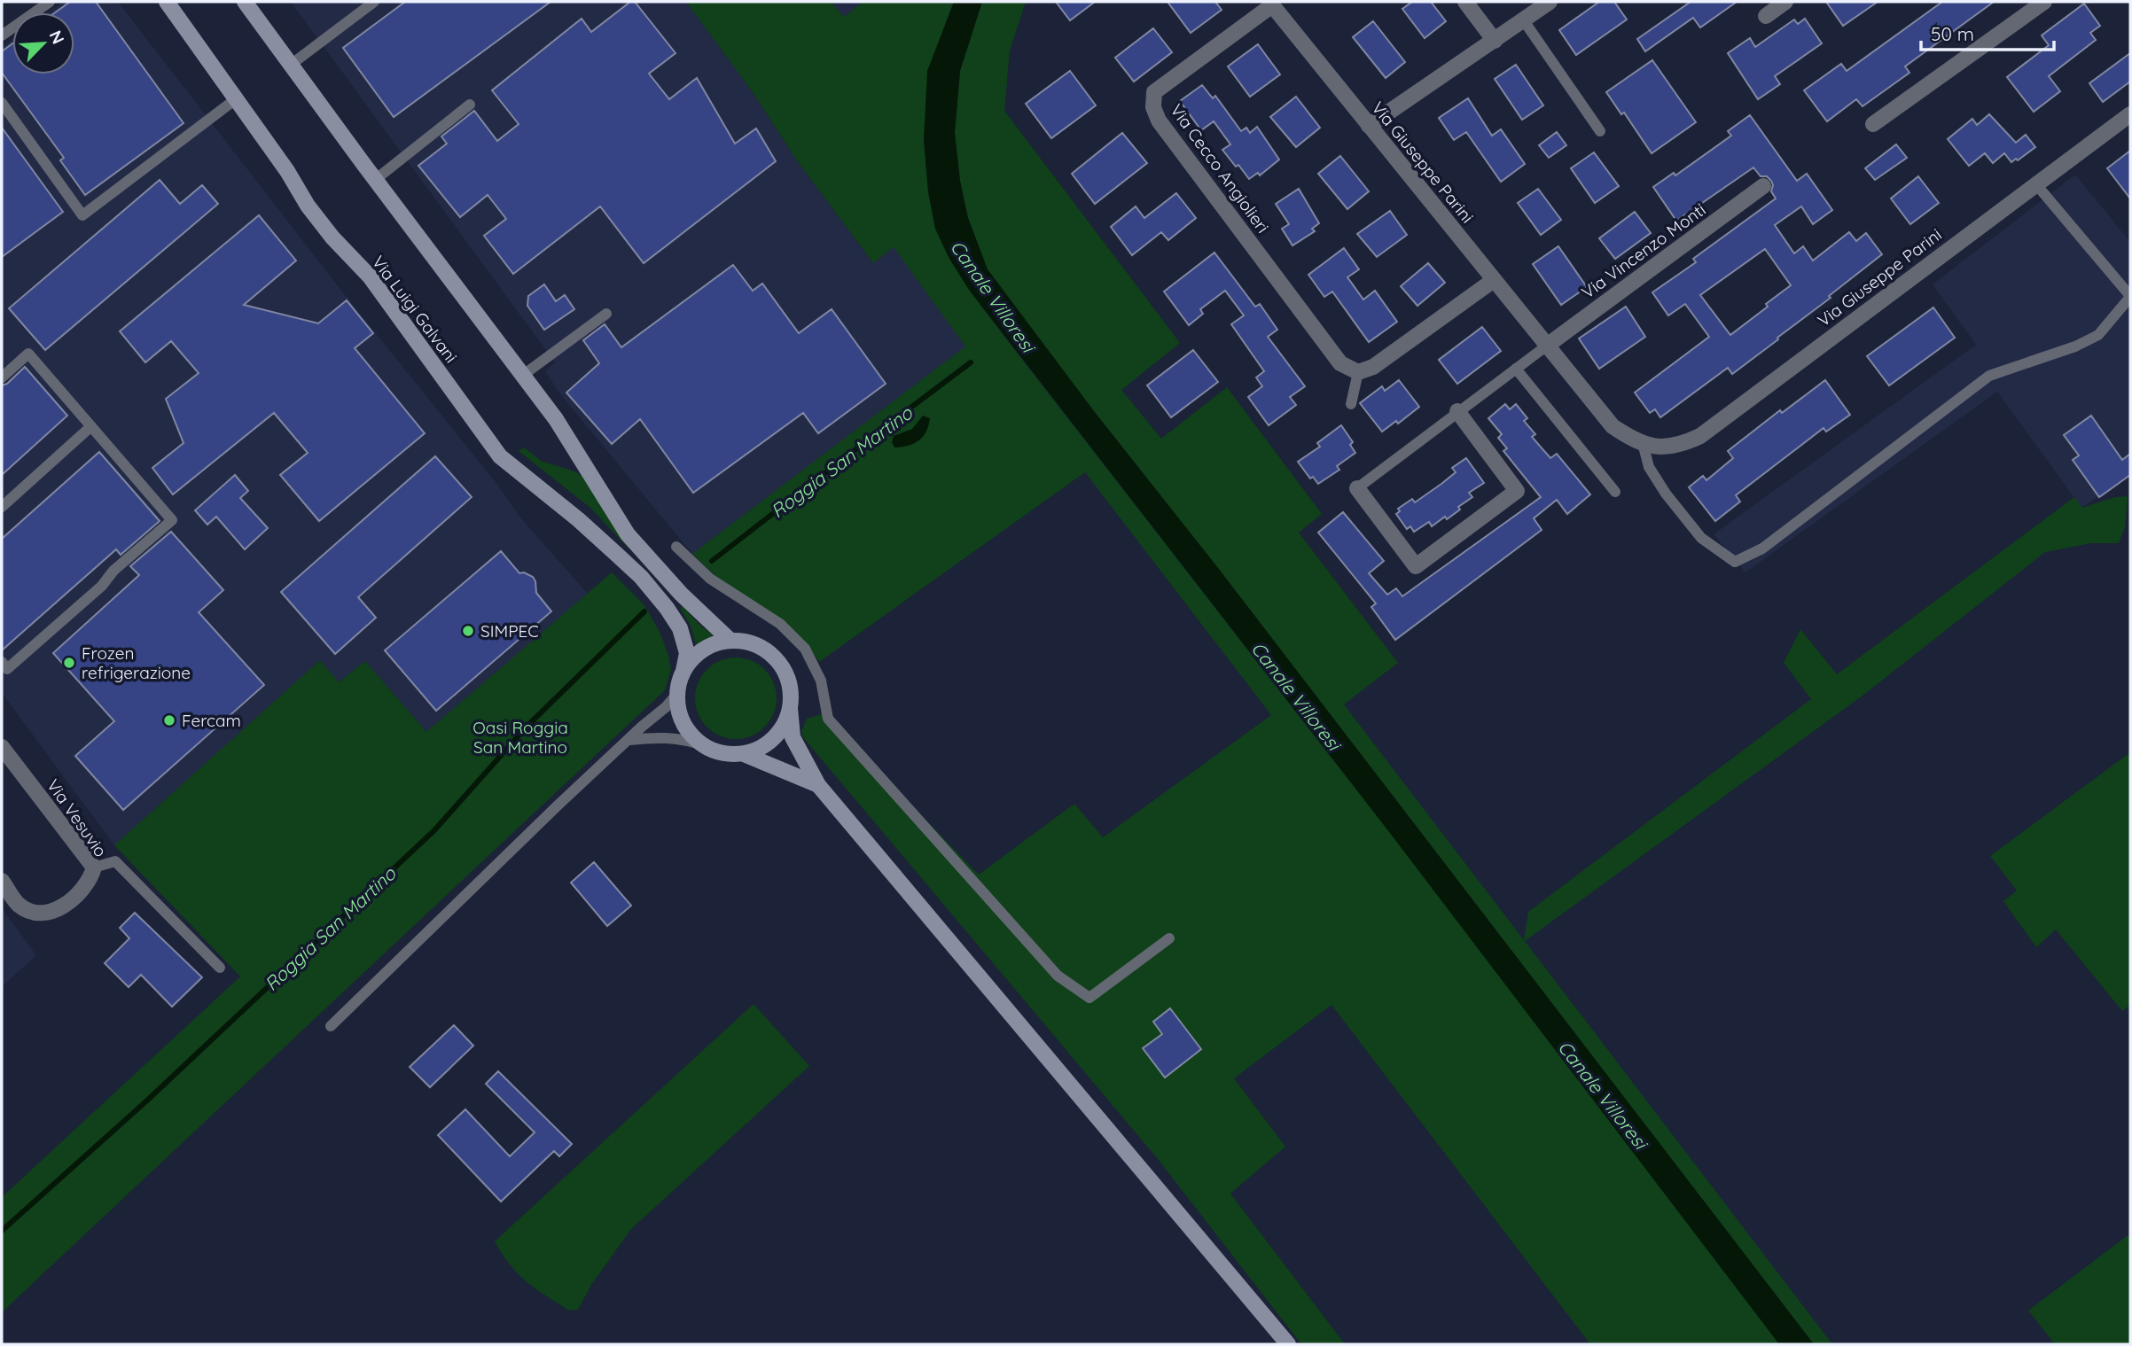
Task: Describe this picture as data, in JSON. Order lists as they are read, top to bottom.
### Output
{
  "streets": {
    "main road": ["Via Luigi Galvani"],
    "street": [
      "Via Giuseppe Parini",
      "Via Cecco Angiolieri",
      "Via Vincenzo Monti",
      "Via Vesuvio"
    ]
  },
  "crossings": [
    ["Via Giuseppe Parini", "Via Cecco Angiolieri"],
    ["Via Giuseppe Parini", "Via Vincenzo Monti"]
  ],
  "water": ["Canale Villoresi", "Roggia San Martino"],
  "parks": ["Oasi Roggia San Martino"],
  "places": ["SIMPEC", "Frozen refrigerazione", "Fercam"],
  "scale_bar": "50 m",
  "north": "top right"
}
